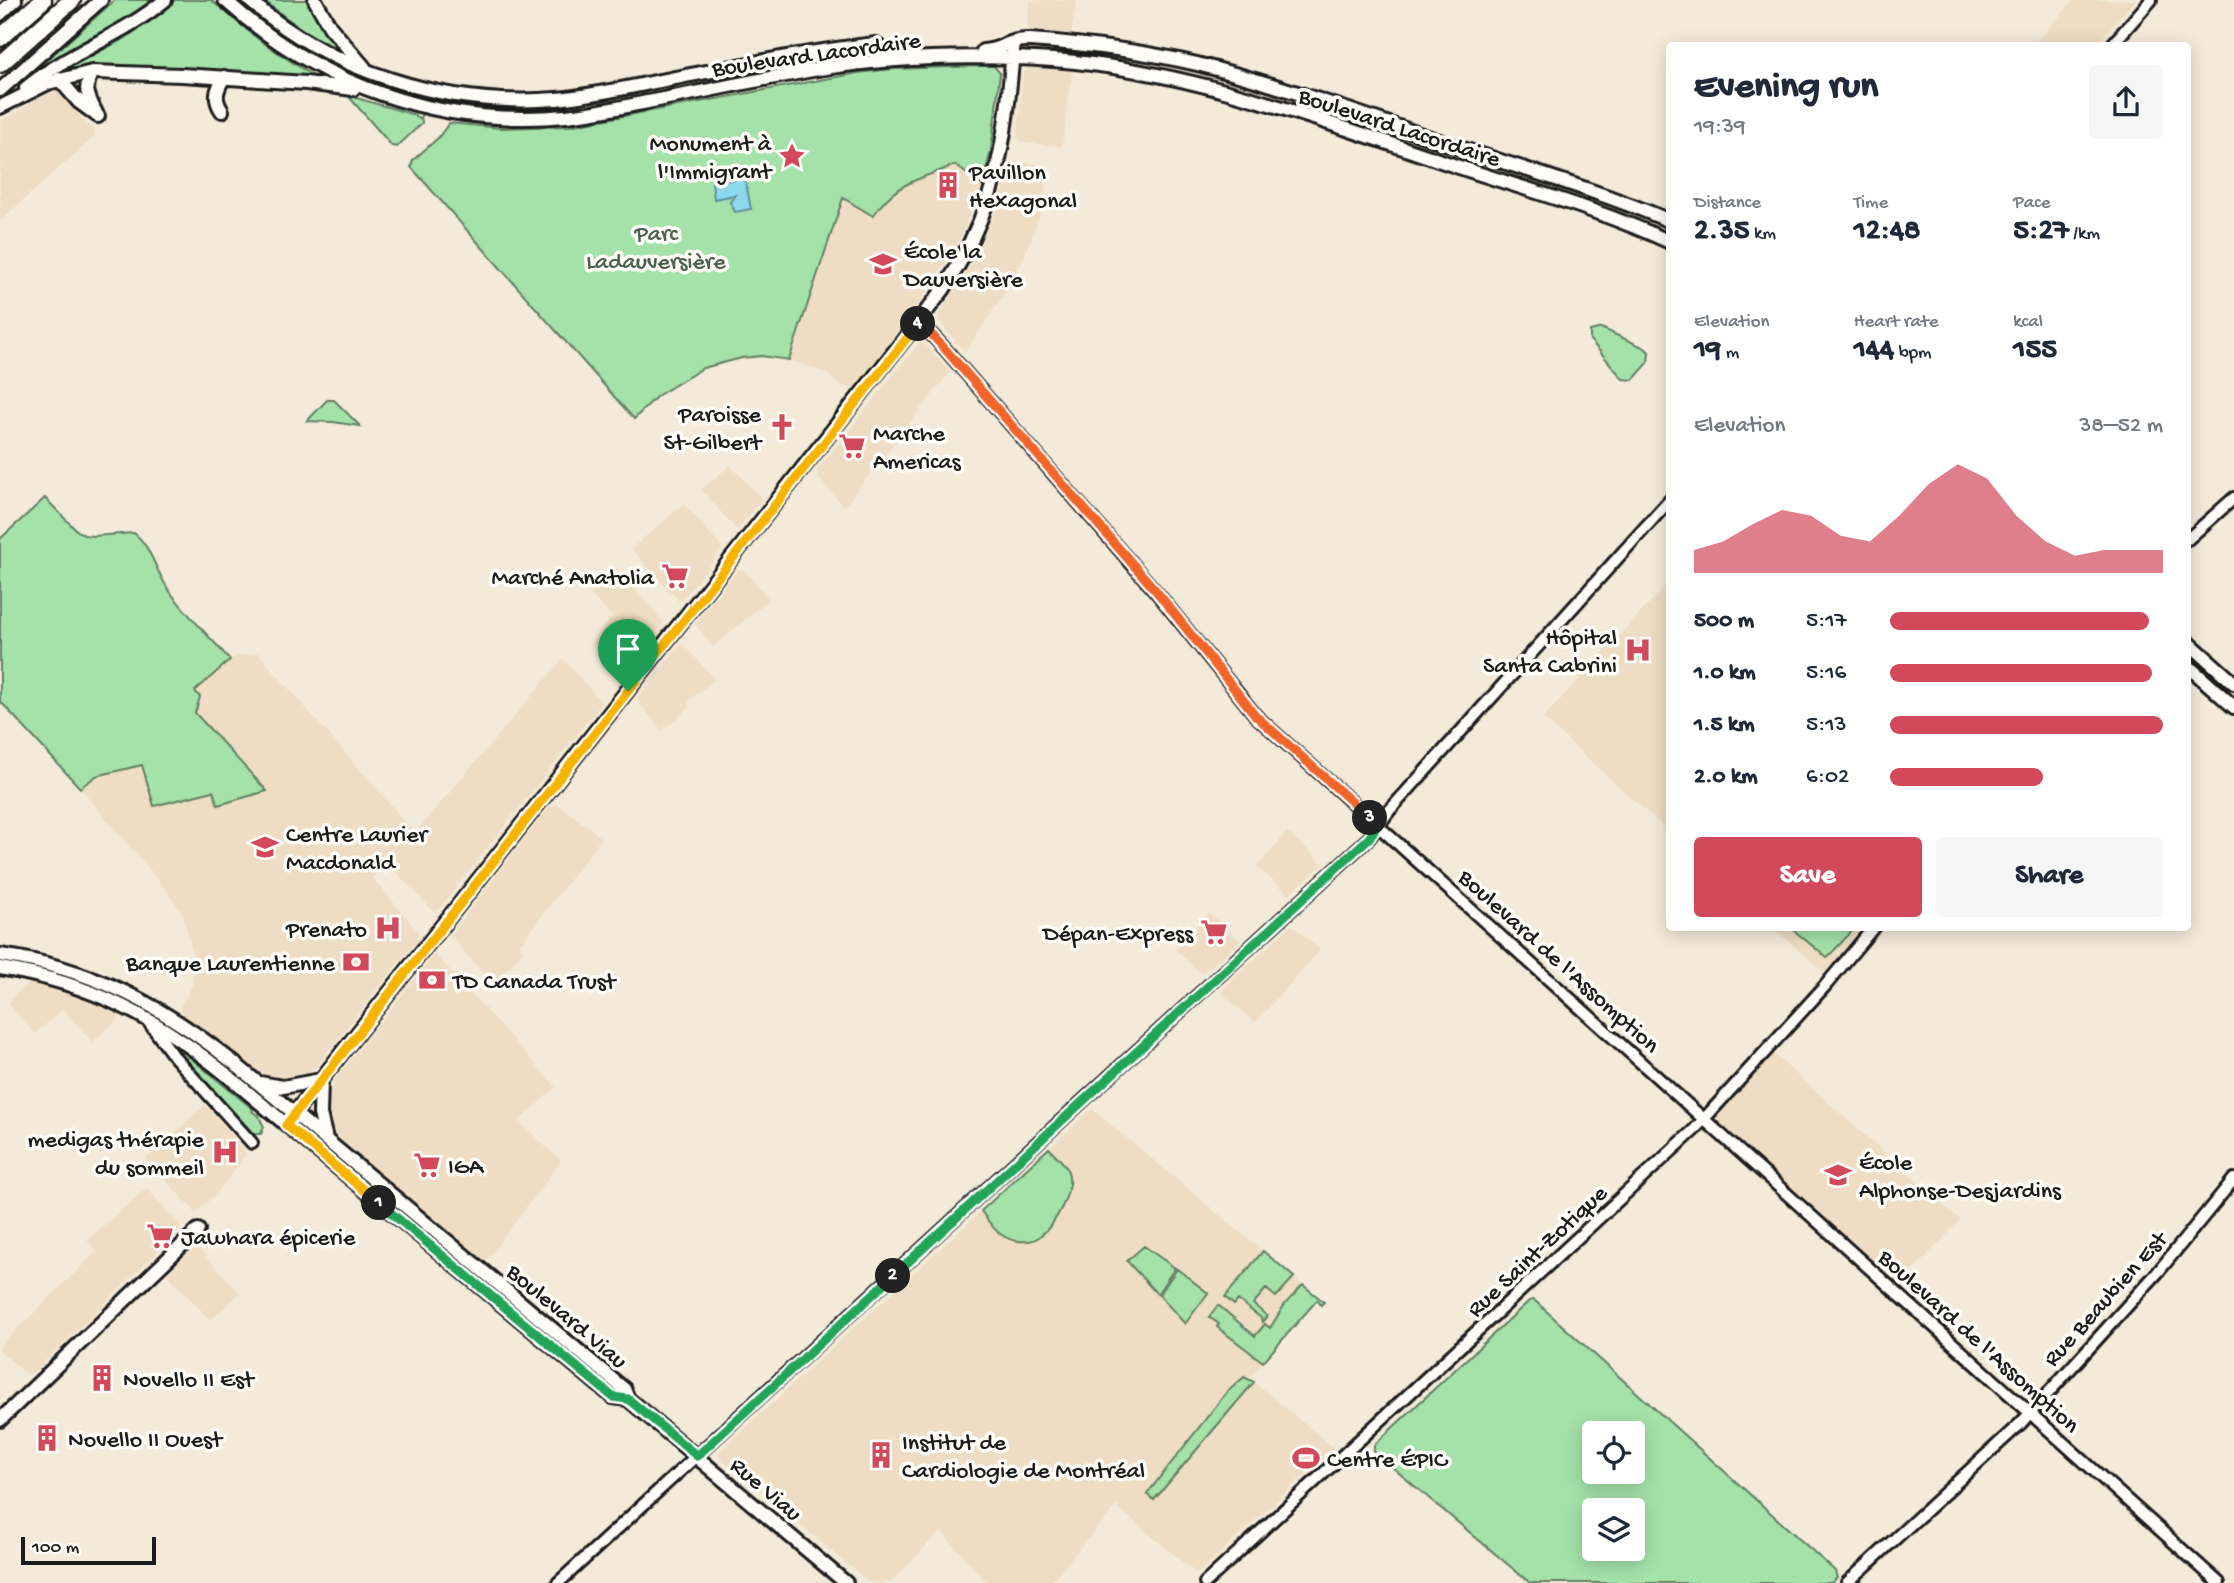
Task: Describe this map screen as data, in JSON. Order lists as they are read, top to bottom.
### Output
{
  "streets": {
    "main road": ["Boulevard Lacordaire", "Boulevard Viau", "Rue Viau"],
    "street": ["Boulevard de l'Assomption", "Rue Saint-Zotique", "Rue Beaubien Est"]
  },
  "crossings": [
    ["Boulevard de l'Assomption", "Rue Saint-Zotique"],
    ["Boulevard de l'Assomption", "Rue Beaubien Est"],
    ["Boulevard Viau", "Rue Viau"]
  ],
  "parks": ["Parc Ladauversière"],
  "places": {
    "place": ["Monument à l'Immigrant"],
    "building": [
      "Pavillon Hexagonal",
      "Novello II Est",
      "Novello II Ouest",
      "Institut de Cardiologie de Montréal"
    ],
    "school or university": ["École la Dauversière", "Centre Laurier Macdonald", "École Alphonse-Desjardins"],
    "church": ["Paroisse St-Gilbert"],
    "supermarket": [
      "Marche Americas",
      "Marché Anatolia",
      "Dépan-Express",
      "IGA",
      "Jawhara épicerie"
    ],
    "hospital": ["Hôpital Santa Cabrini", "Prenato", "medigas thérapie du sommeil"],
    "bank": ["Banque Laurentienne", "TD Canada Trust"],
    "sports": ["Centre ÉPIC"]
  },
  "scale_bar": "100 m",
  "page": {
    "heading": ["Evening run", "19:39"],
    "stats": [
      ["Distance", "2.35 km"],
      ["Time", "12:48"],
      ["Pace", "5:27 /km"],
      ["Elevation", "19 m"],
      ["Heart rate", "144 bpm"],
      ["kcal", "155"]
    ],
    "pins": [
      "4",
      "3",
      "1",
      "2"
    ],
    "chart": ["Elevation", "38–52 m"],
    "list": [
      {
        "name": "500 m",
        "note": "5:17"
      },
      {
        "name": "1.0 km",
        "note": "5:16"
      },
      {
        "name": "1.5 km",
        "note": "5:13"
      },
      {
        "name": "2.0 km",
        "note": "6:02"
      }
    ],
    "buttons": ["Save", "Share"],
    "scale": "100 m"
  }
}
